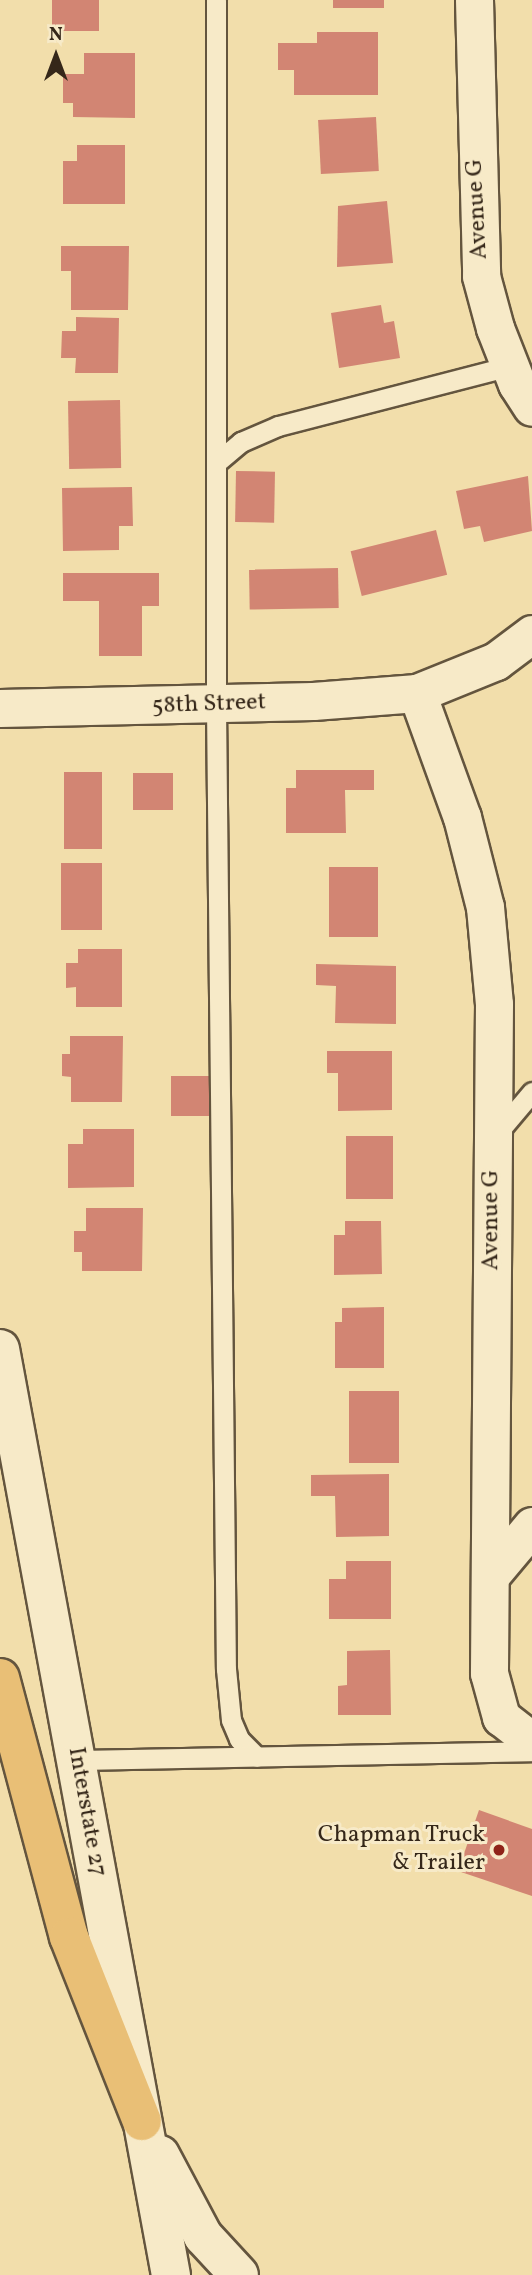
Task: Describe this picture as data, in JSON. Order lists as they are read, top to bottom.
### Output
{
  "streets": {
    "main road": ["Interstate 27"],
    "street": ["Avenue G", "58th Street"]
  },
  "crossings": [
    ["Avenue G", "58th Street"]
  ],
  "places": ["Chapman Truck & Trailer"],
  "north": "top"
}
